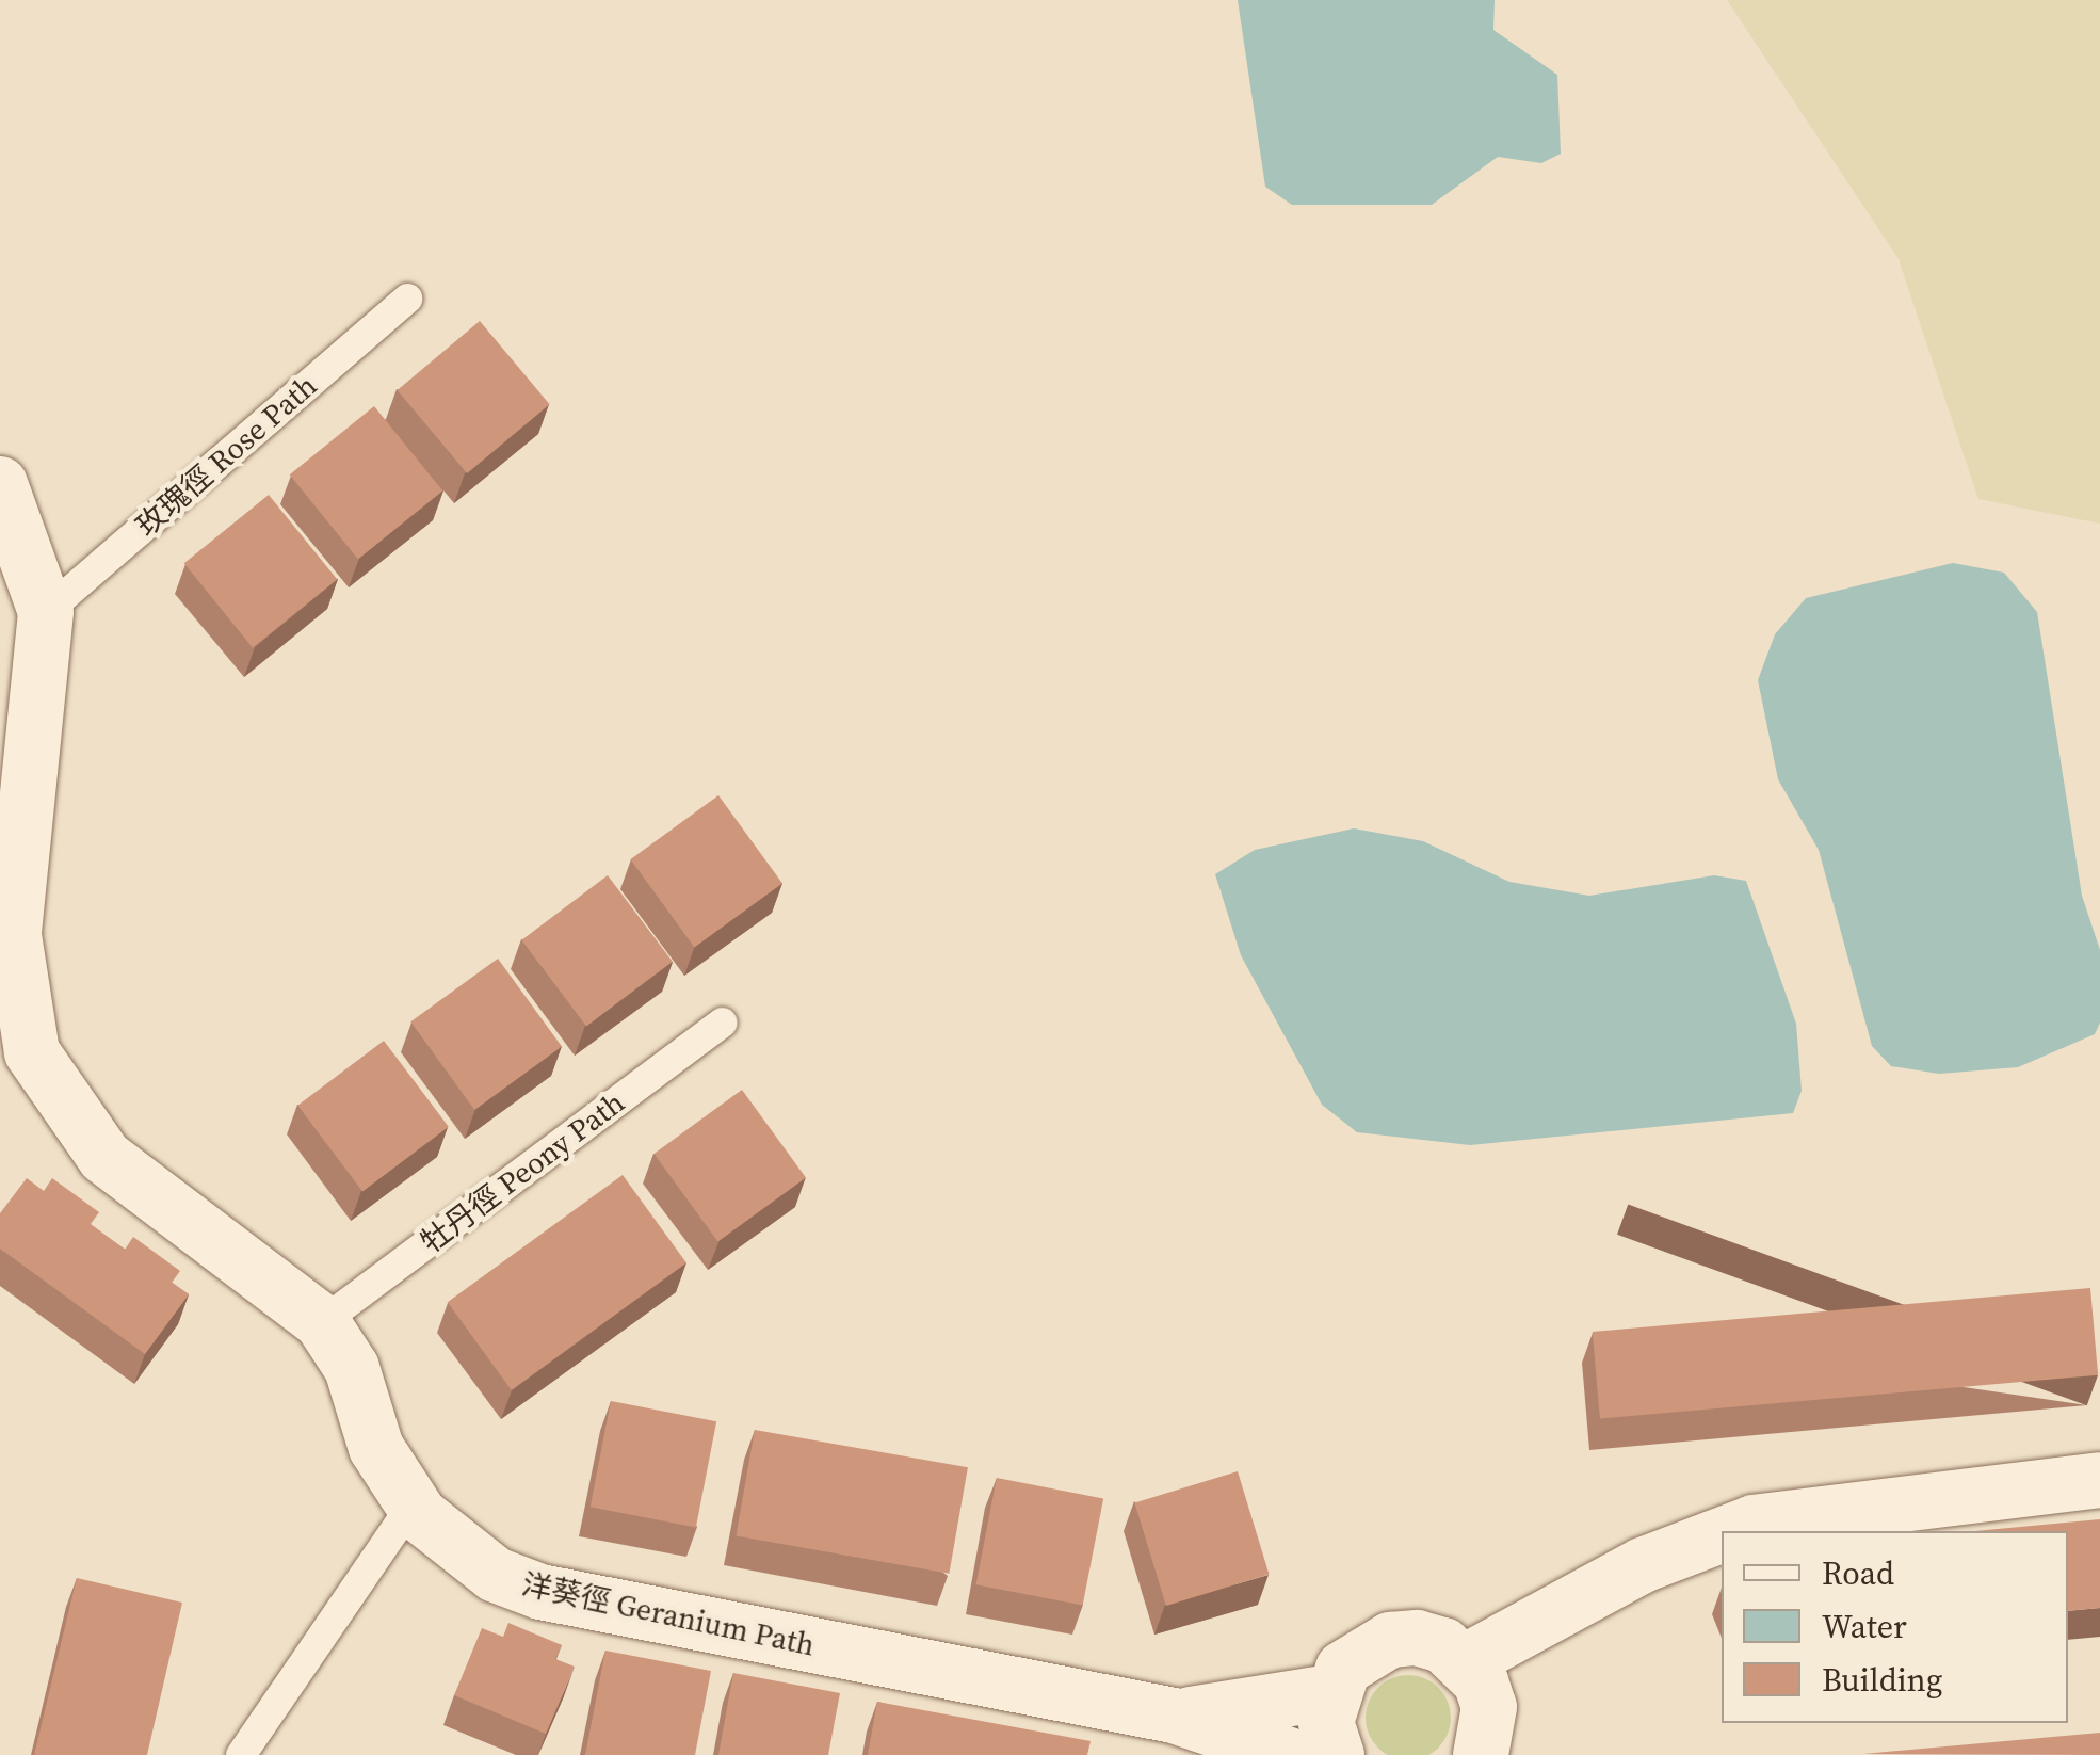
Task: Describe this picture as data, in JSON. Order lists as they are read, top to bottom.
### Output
{
  "streets": {
    "street": ["洋葵徑 Geranium Path"],
    "lane": ["玫瑰徑 Rose Path", "牡丹徑 Peony Path"]
  },
  "crossings": [
    ["玫瑰徑 Rose Path", "洋葵徑 Geranium Path"],
    ["牡丹徑 Peony Path", "洋葵徑 Geranium Path"]
  ],
  "legend": ["Road", "Water", "Building"]
}
